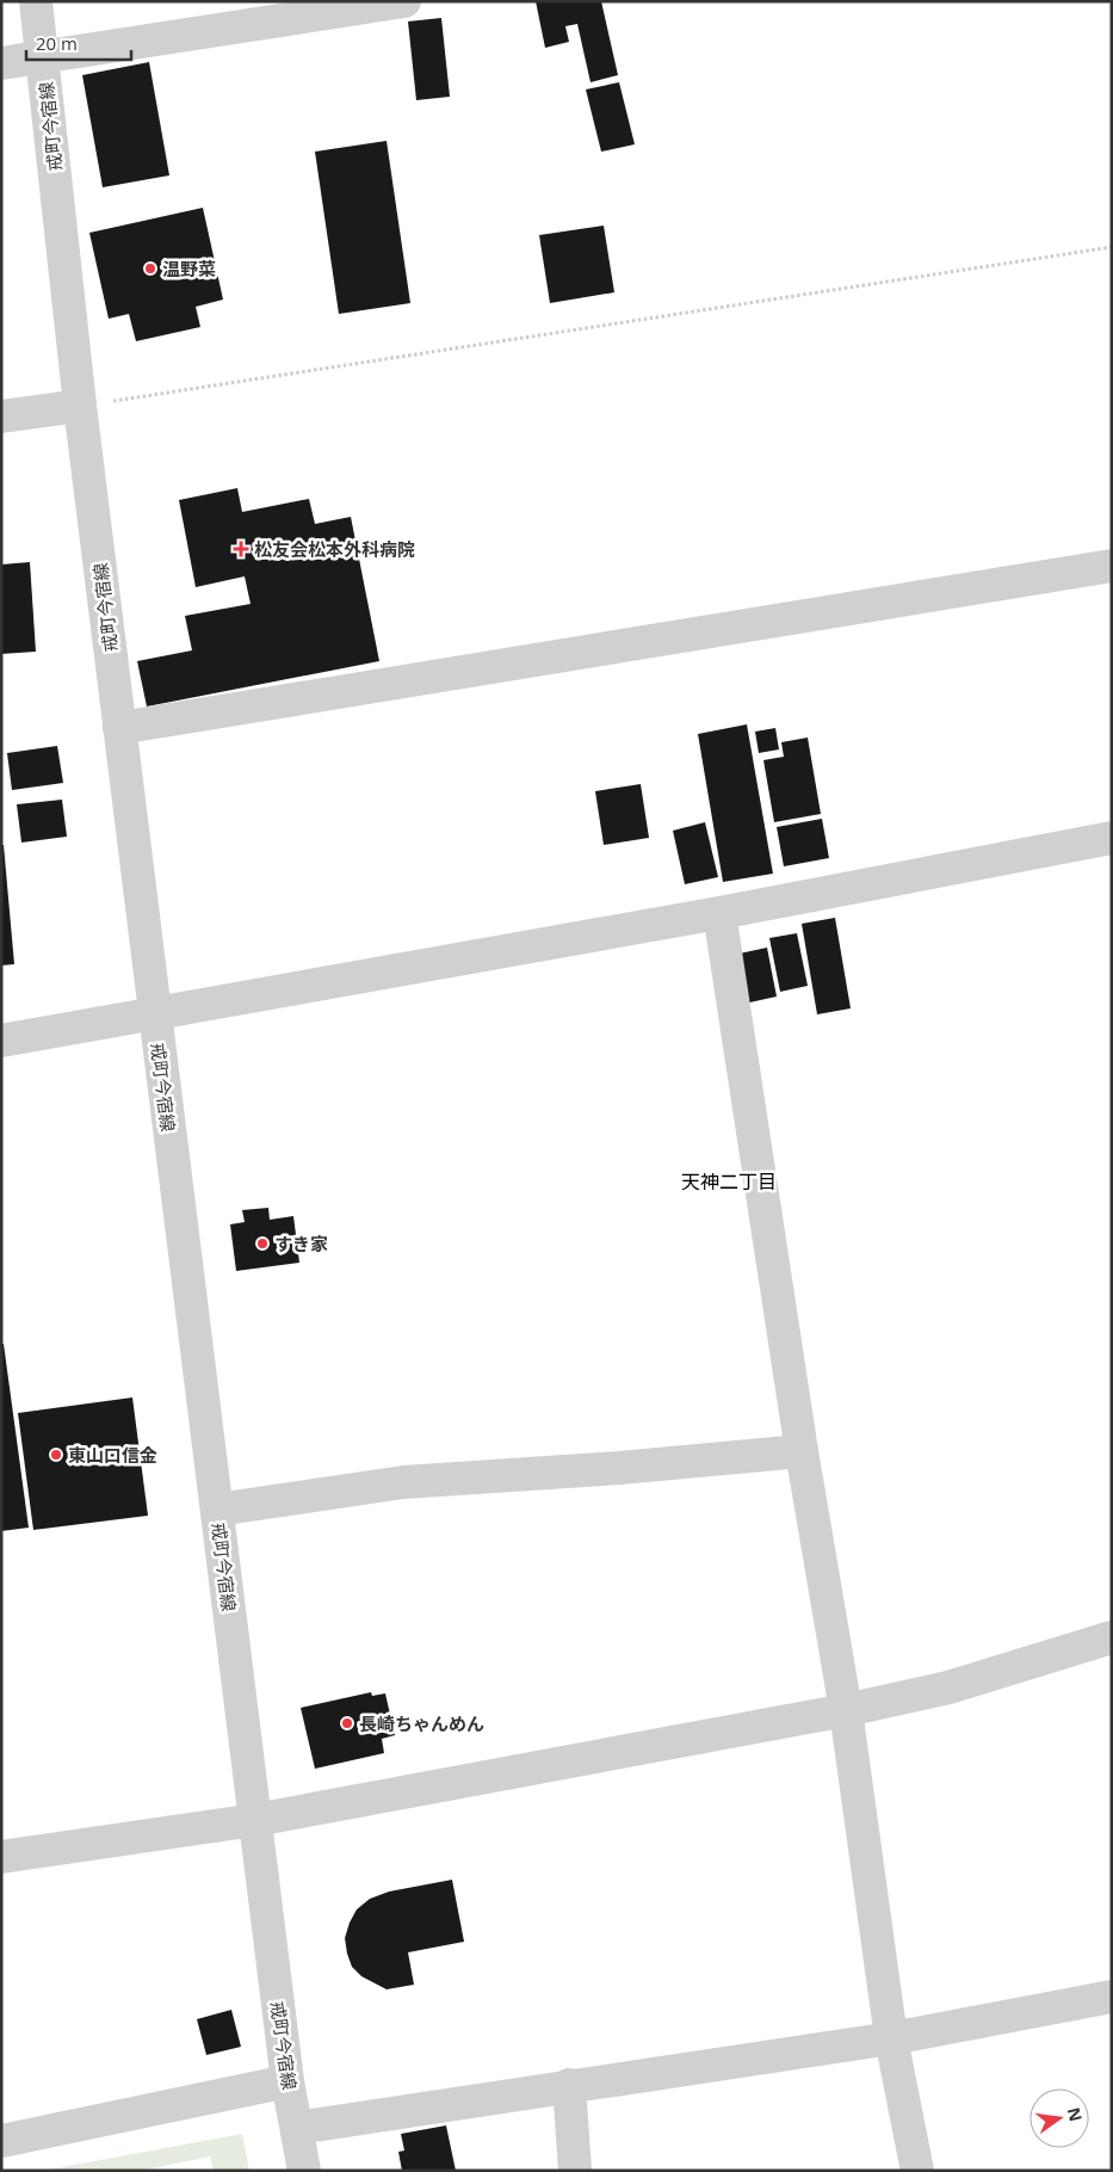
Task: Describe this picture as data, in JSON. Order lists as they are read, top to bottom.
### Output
{
  "streets": {
    "street": ["戒町今宿線"]
  },
  "districts": ["天神二丁目"],
  "places": {
    "other": [
      "温野菜",
      "すき家",
      "東山口信金",
      "長崎ちゃんめん"
    ],
    "health": ["松友会松本外科病院"]
  },
  "scale_bar": "20 m",
  "north": "right"
}
